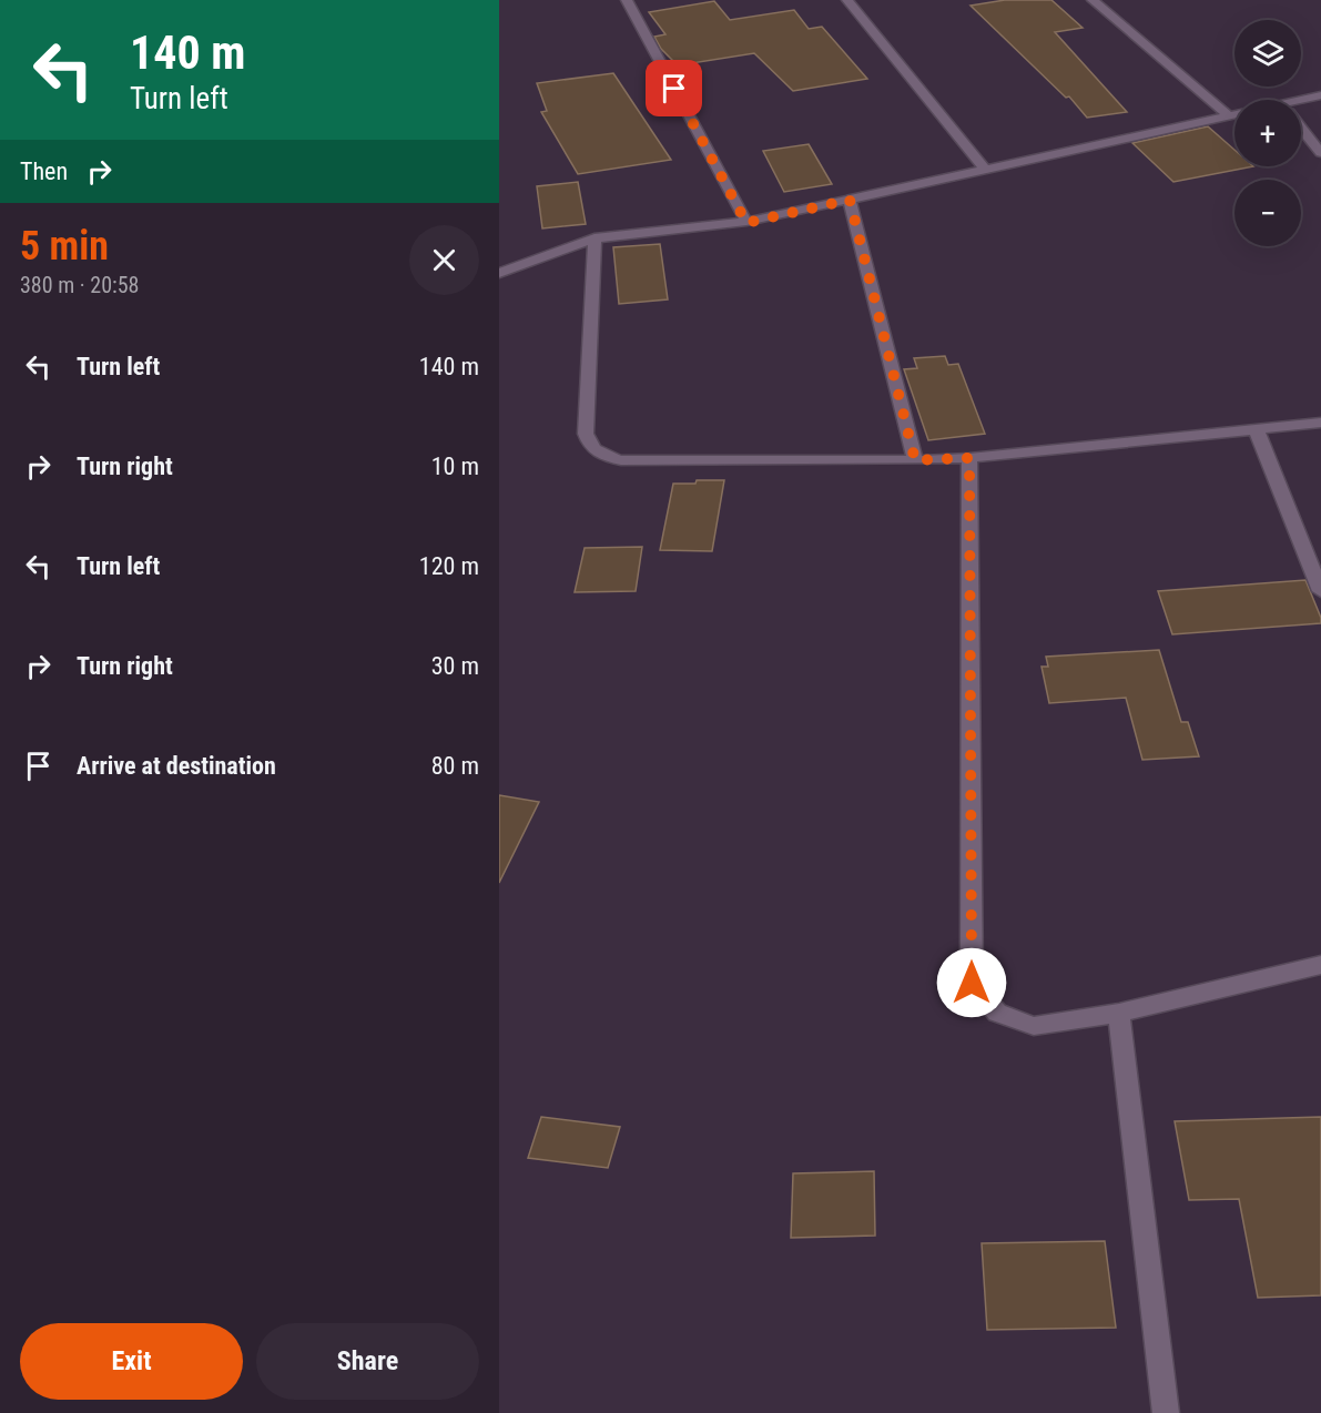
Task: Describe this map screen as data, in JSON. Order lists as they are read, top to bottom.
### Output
{
  "page": {
    "turn": ["140 m", "Turn left"],
    "map_buttons": ["+", "−"],
    "then": "Then",
    "heading": ["5 min", "380 m · 20:58"],
    "list": [
      {
        "name": "Turn left",
        "value": "140 m"
      },
      {
        "name": "Turn right",
        "value": "10 m"
      },
      {
        "name": "Turn left",
        "value": "120 m"
      },
      {
        "name": "Turn right",
        "value": "30 m"
      },
      {
        "name": "Arrive at destination",
        "value": "80 m"
      }
    ],
    "buttons": ["Exit", "Share"]
  }
}
